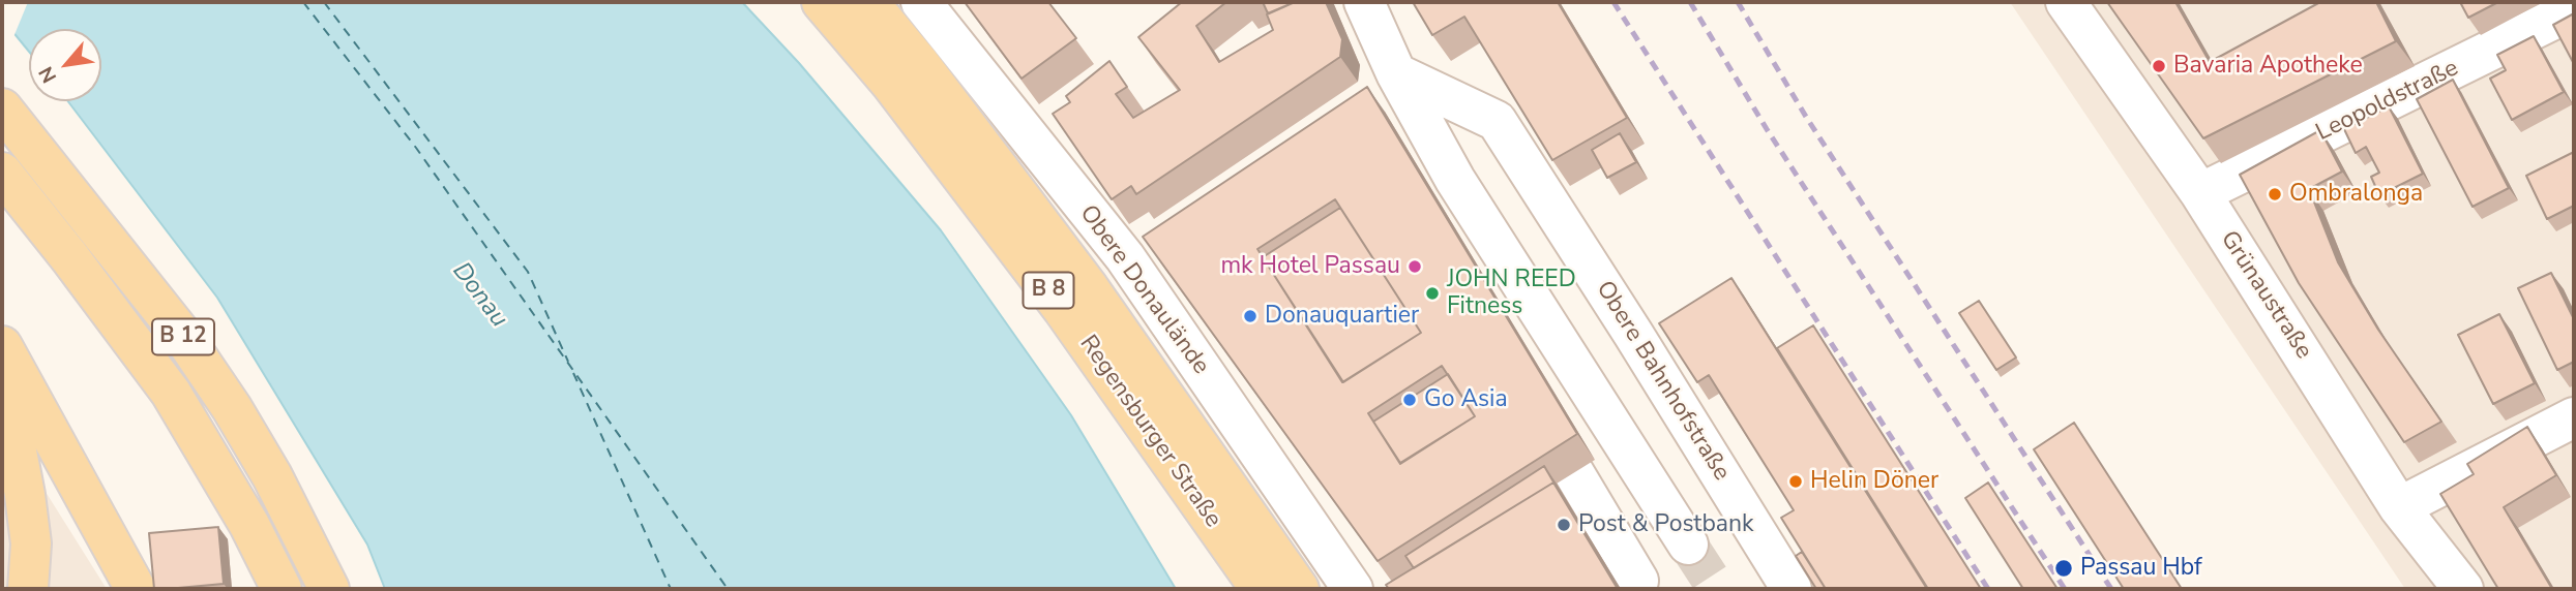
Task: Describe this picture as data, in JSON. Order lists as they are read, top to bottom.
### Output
{
  "streets": {
    "main road": ["B 8", "B 12", "Regensburger Straße"],
    "street": [
      "Leopoldstraße",
      "Obere Donaulände",
      "Grünaustraße",
      "Obere Bahnhofstraße"
    ]
  },
  "crossings": [
    ["Leopoldstraße", "Grünaustraße"]
  ],
  "water": ["Donau"],
  "places": [
    "Bavaria Apotheke",
    "Ombralonga",
    "mk Hotel Passau",
    "JOHN REED Fitness",
    "Donauquartier",
    "Go Asia",
    "Helin Döner",
    "Post & Postbank",
    "Passau Hbf"
  ],
  "north": "bottom left"
}
